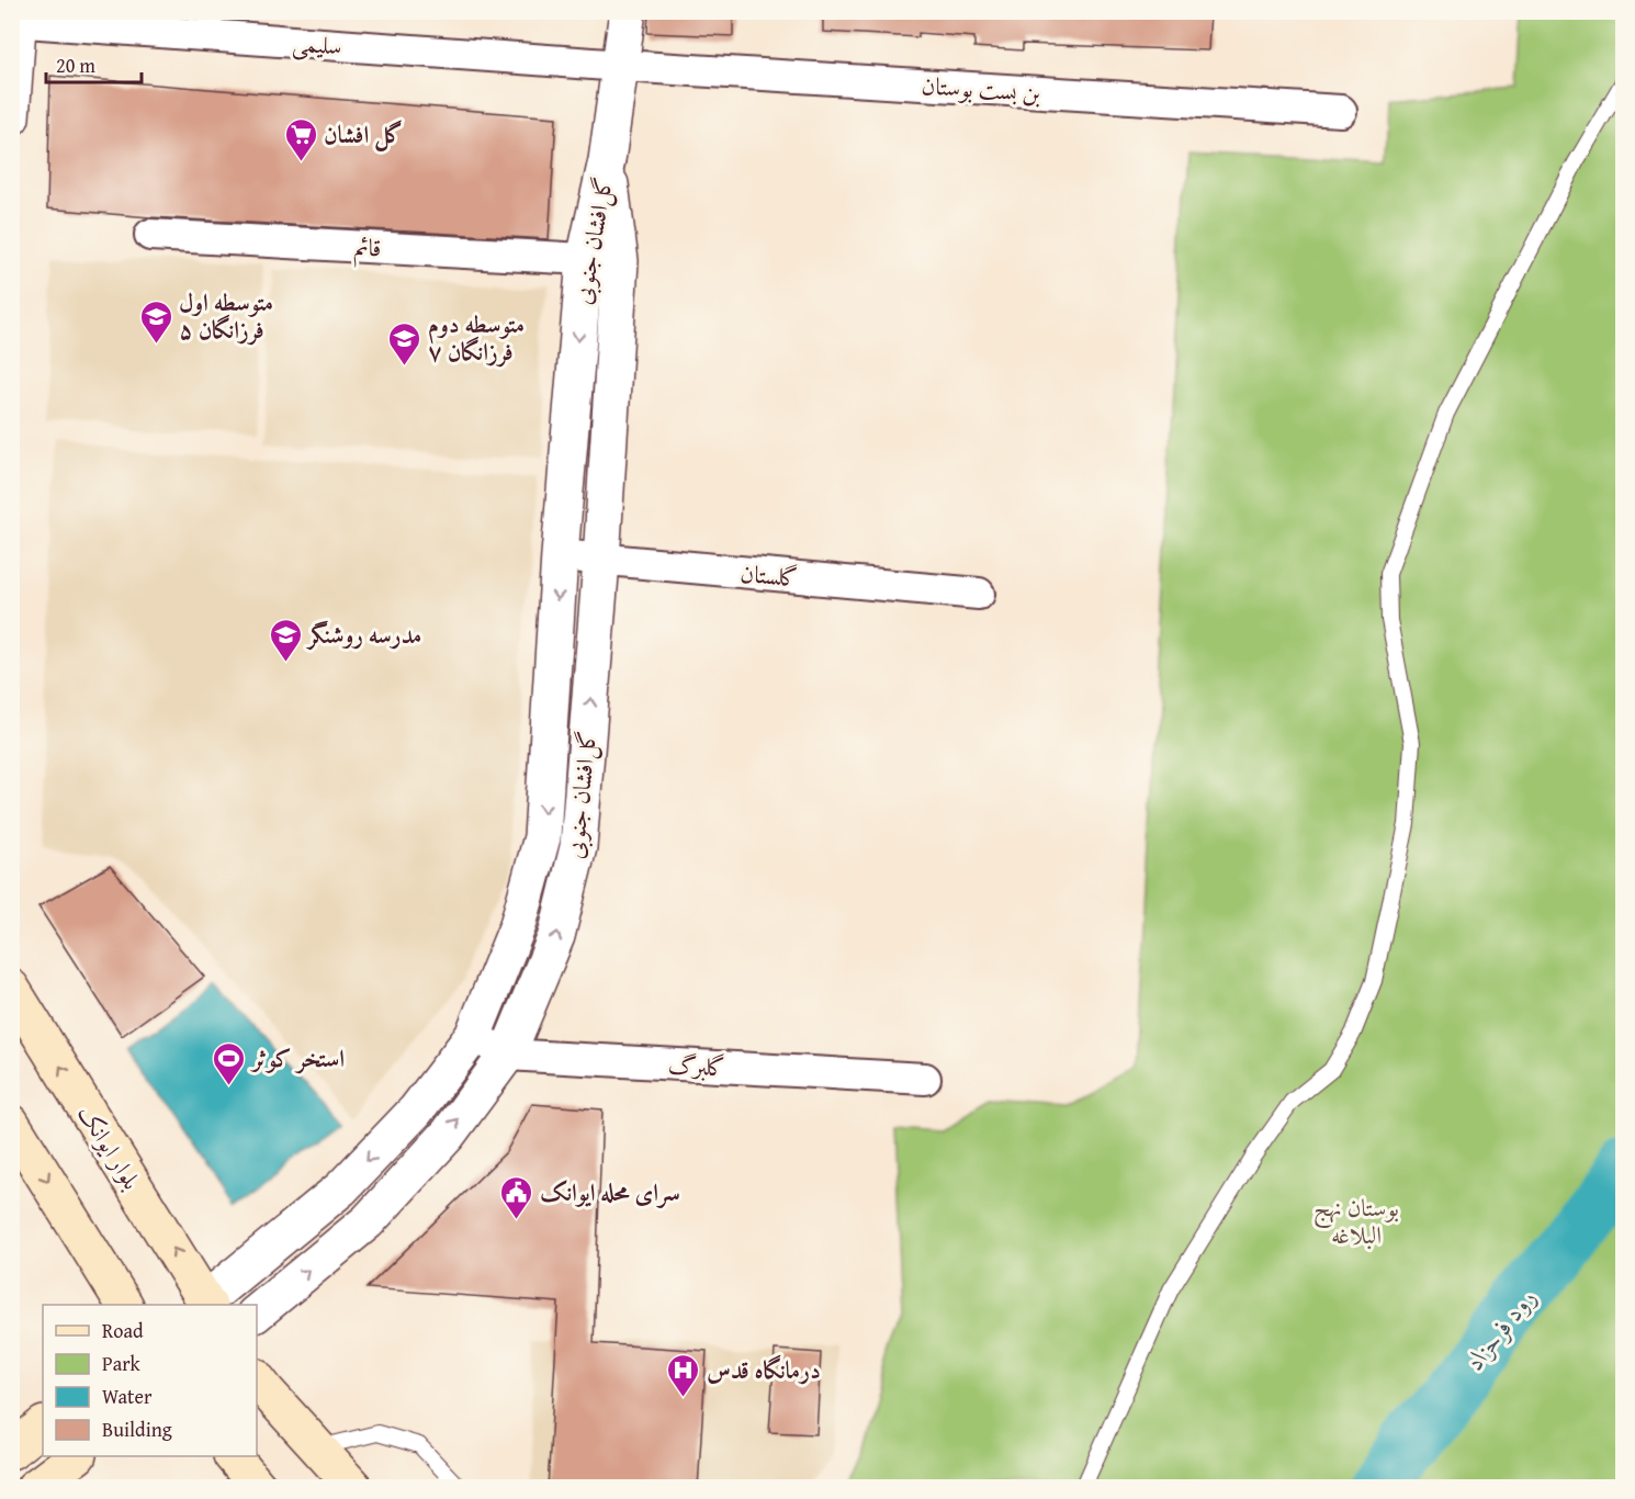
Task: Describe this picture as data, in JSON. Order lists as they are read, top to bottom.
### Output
{
  "streets": {
    "main road": ["بلوار ایوانک"],
    "street": [
      "سلیمی",
      "بن بست بوستان",
      "گل‌افشان جنوبی",
      "قائم",
      "گلستان",
      "گلبرگ"
    ]
  },
  "crossings": [
    ["سلیمی", "بن بست بوستان"],
    ["سلیمی", "گل‌افشان جنوبی"],
    ["بن بست بوستان", "گل‌افشان جنوبی"],
    ["گل‌افشان جنوبی", "قائم"],
    ["گل‌افشان جنوبی", "گلستان"],
    ["گل‌افشان جنوبی", "گلبرگ"],
    ["گل‌افشان جنوبی", "بلوار ایوانک"]
  ],
  "water": ["رود فرحزاد"],
  "parks": ["بوستان نهج البلاغه"],
  "places": {
    "supermarket": ["گل افشان"],
    "school or university": ["متوسطه اول فرزانگان ۵", "متوسطه دوم فرزانگان ۷", "مدرسه روشنگر"],
    "sports": ["استخر کوثر"],
    "public building": ["سرای محله ایوانک"],
    "hospital": ["درمانگاه قدس"]
  },
  "legend": [
    "Road",
    "Park",
    "Water",
    "Building"
  ],
  "scale_bar": "20 m"
}
